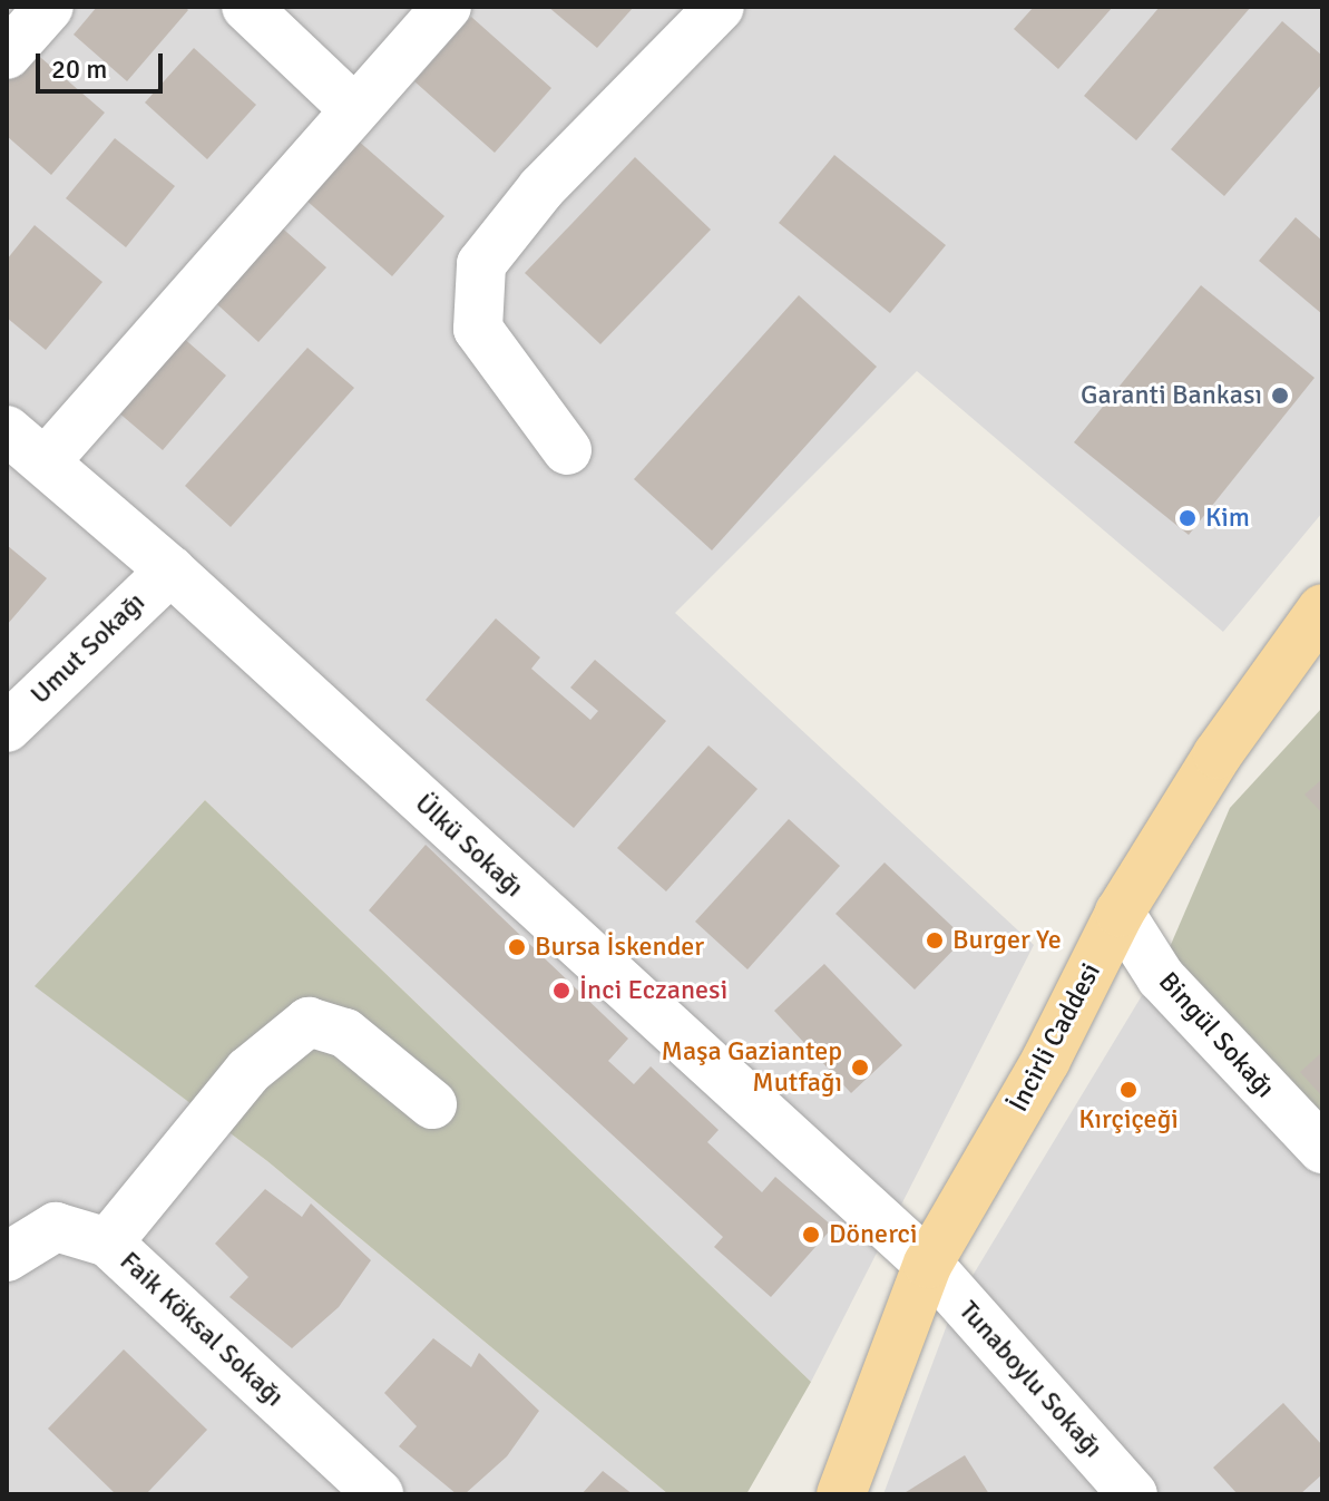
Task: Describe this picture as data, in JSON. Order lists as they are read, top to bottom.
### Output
{
  "streets": {
    "main road": ["İncirli Caddesi"],
    "street": [
      "Umut Sokağı",
      "Ülkü Sokağı",
      "Bingül Sokağı",
      "Faik Köksal Sokağı",
      "Tunaboylu Sokağı"
    ]
  },
  "crossings": [
    ["Umut Sokağı", "Ülkü Sokağı"],
    ["Ülkü Sokağı", "İncirli Caddesi"],
    ["Ülkü Sokağı", "Tunaboylu Sokağı"],
    ["Bingül Sokağı", "İncirli Caddesi"],
    ["İncirli Caddesi", "Tunaboylu Sokağı"]
  ],
  "places": [
    "Garanti Bankası",
    "Kim",
    "Burger Ye",
    "Bursa İskender",
    "İnci Eczanesi",
    "Maşa Gaziantep Mutfağı",
    "Kırçiçeği",
    "Dönerci"
  ],
  "scale_bar": "20 m"
}
